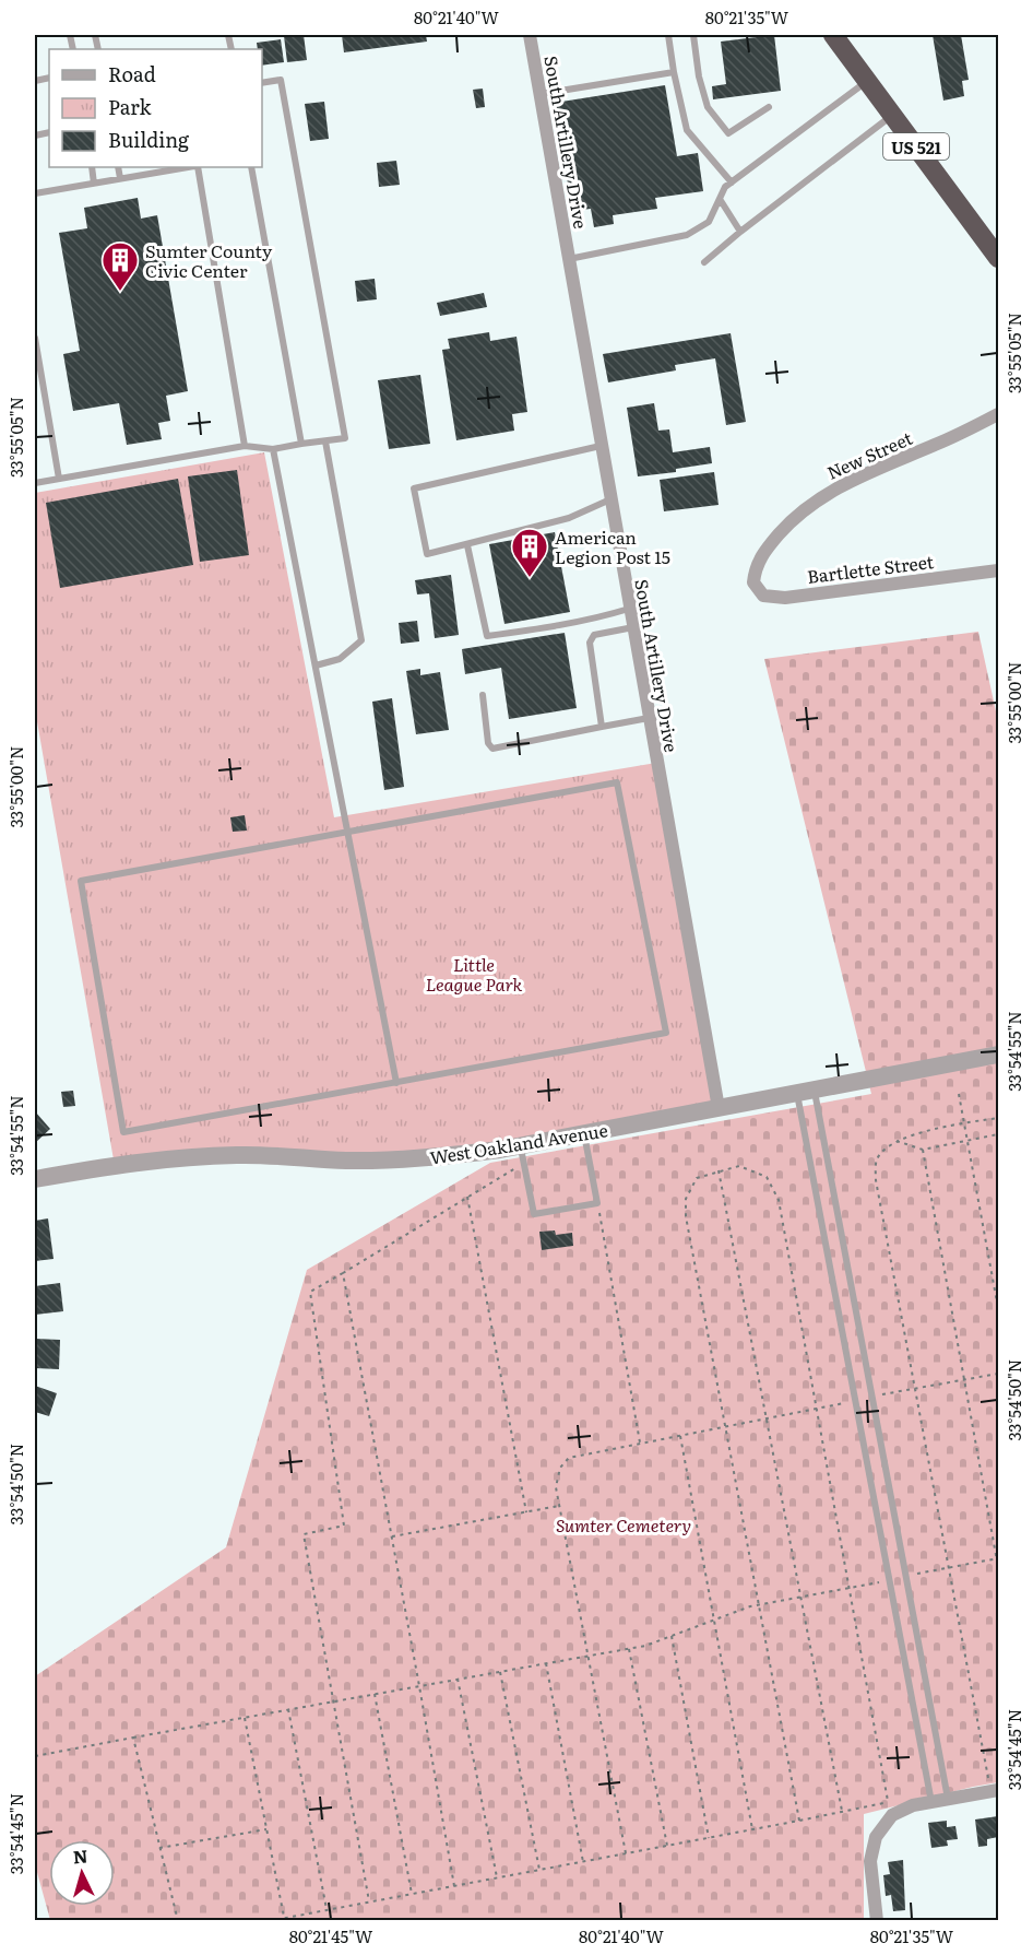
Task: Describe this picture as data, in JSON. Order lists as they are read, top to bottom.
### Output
{
  "streets": {
    "highway": ["US 521"],
    "street": [
      "South Artillery Drive",
      "New Street",
      "Bartlette Street",
      "West Oakland Avenue"
    ]
  },
  "crossings": [
    ["South Artillery Drive", "West Oakland Avenue"],
    ["New Street", "Bartlette Street"]
  ],
  "parks": ["Little League Park", "Sumter Cemetery"],
  "places": {
    "building": ["Sumter County Civic Center", "American Legion Post 15"]
  },
  "legend": ["Road", "Park", "Building"],
  "north": "top",
  "coordinates": [
    "80°21'40\"W",
    "80°21'35\"W",
    "33°55'05\"N",
    "33°55'00\"N",
    "33°54'55\"N",
    "33°54'50\"N",
    "33°54'45\"N",
    "80°21'45\"W"
  ]
}
